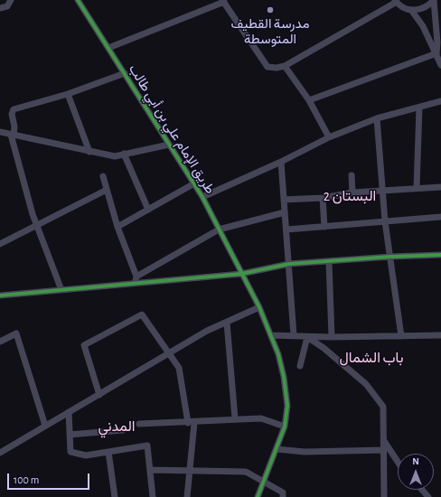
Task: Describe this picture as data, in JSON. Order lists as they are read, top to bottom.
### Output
{
  "streets": {
    "street": ["طريق الإمام علي بن أبي طالب"]
  },
  "districts": ["البستان 2", "باب الشمال", "المدني"],
  "places": ["مدرسة القطيف المتوسطة"],
  "scale_bar": "100 m",
  "north": "top"
}
